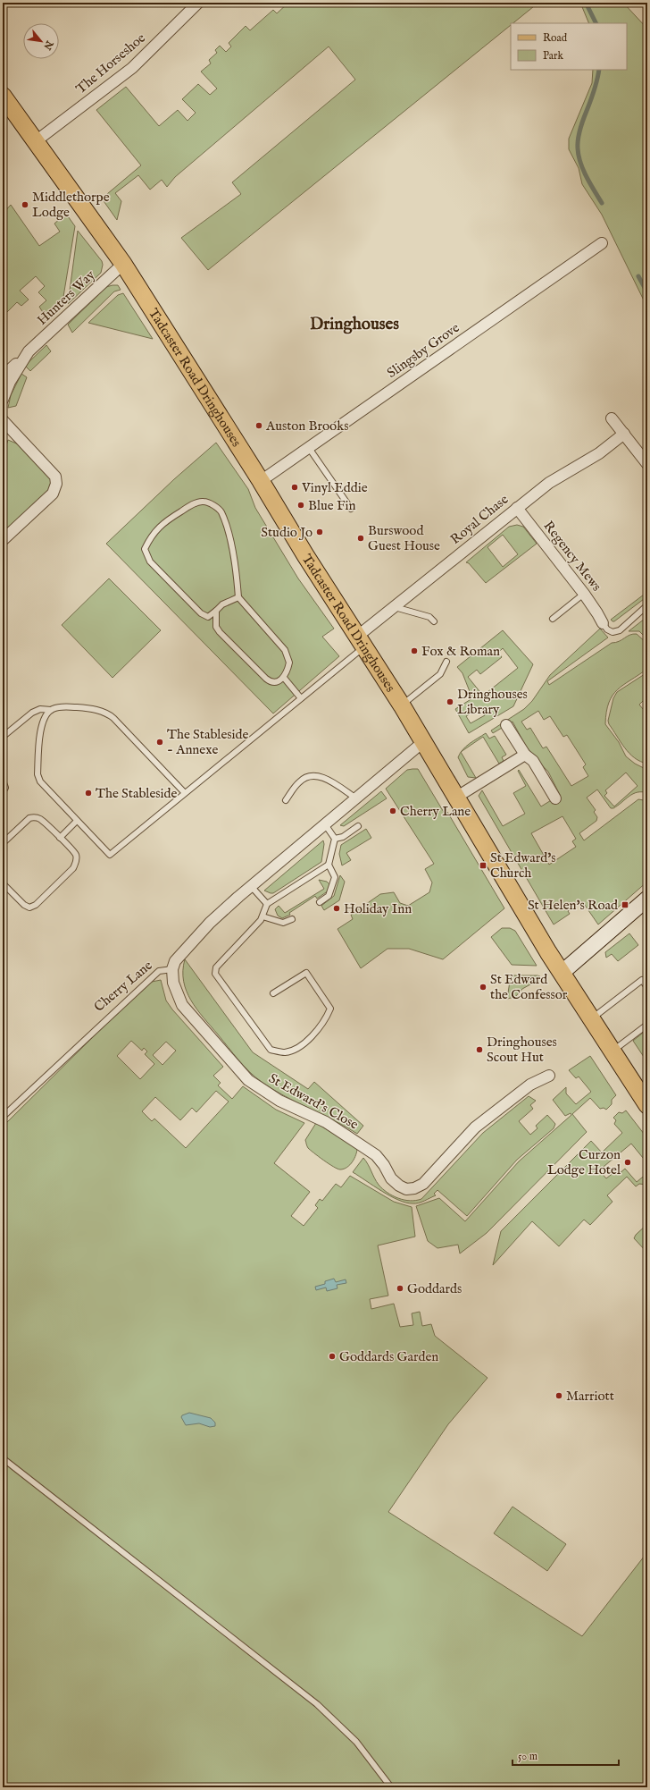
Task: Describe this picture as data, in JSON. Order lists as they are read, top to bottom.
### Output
{
  "streets": {
    "main road": ["Tadcaster Road Dringhouses"],
    "street": [
      "The Horseshoe",
      "Hunters Way",
      "Slingsby Grove",
      "Royal Chase",
      "Regency Mews",
      "Cherry Lane",
      "St Edward's Close"
    ]
  },
  "crossings": [
    ["The Horseshoe", "Tadcaster Road Dringhouses"],
    ["Hunters Way", "Tadcaster Road Dringhouses"],
    ["Slingsby Grove", "Tadcaster Road Dringhouses"],
    ["Tadcaster Road Dringhouses", "Royal Chase"],
    ["Tadcaster Road Dringhouses", "Cherry Lane"],
    ["Royal Chase", "Regency Mews"],
    ["Cherry Lane", "St Edward's Close"]
  ],
  "districts": ["Dringhouses"],
  "places": {
    "other": [
      "Middlethorpe Lodge",
      "Auston Brooks",
      "Vinyl Eddie",
      "Blue Fin",
      "Studio Jo",
      "Burswood Guest House",
      "Fox & Roman",
      "Dringhouses Library",
      "The Stableside - Annexe",
      "The Stableside",
      "Cherry Lane",
      "Holiday Inn",
      "St Edward the Confessor",
      "Dringhouses Scout Hut",
      "Curzon Lodge Hotel",
      "Goddards",
      "Goddards Garden",
      "Marriott"
    ],
    "transit": ["St Edward's Church", "St Helen's Road"]
  },
  "legend": ["Road", "Park"],
  "scale_bar": "50 m",
  "north": "bottom right"
}
